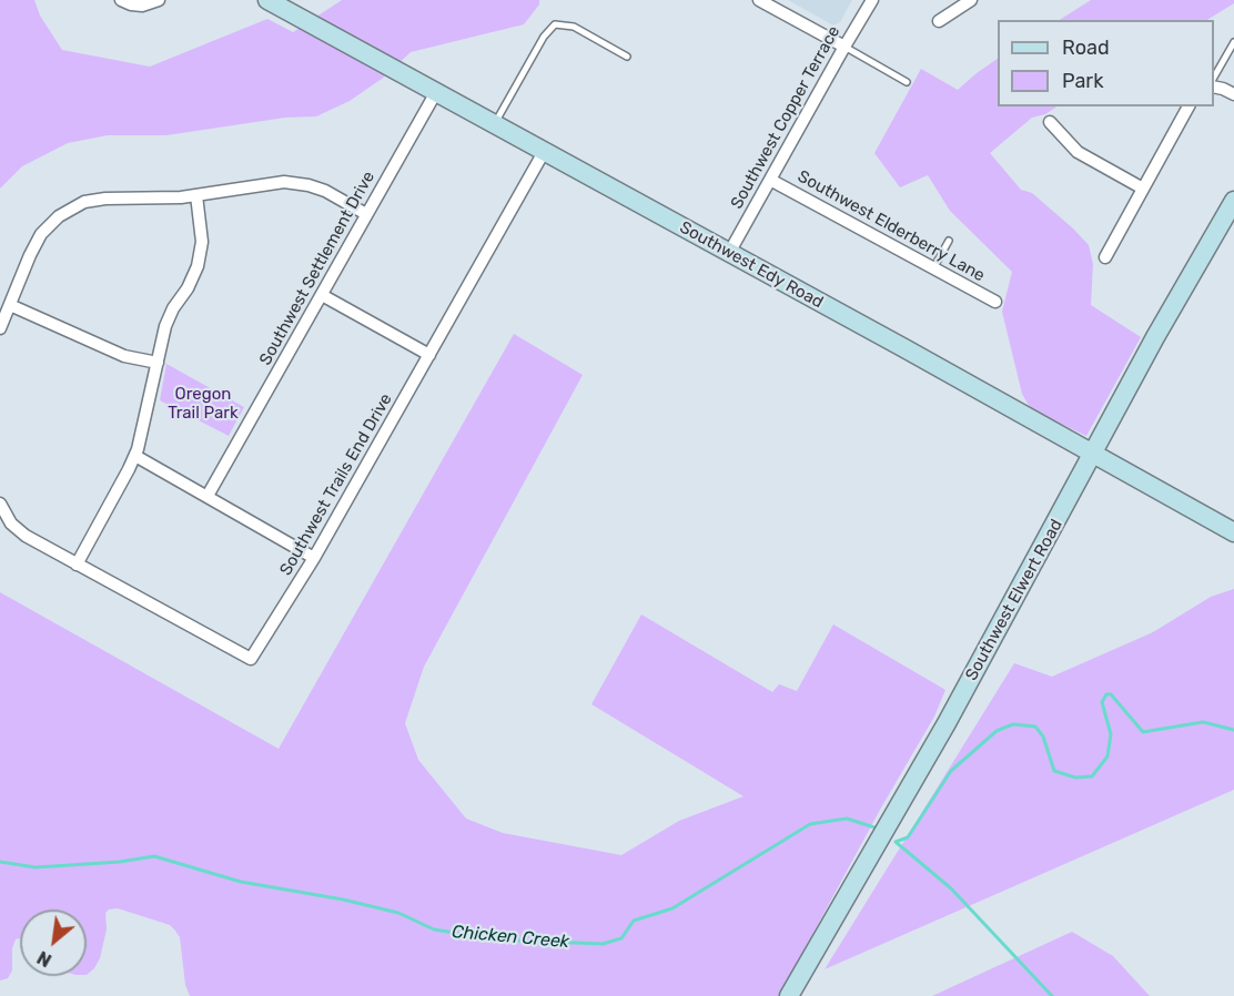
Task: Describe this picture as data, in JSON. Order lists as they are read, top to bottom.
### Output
{
  "streets": {
    "main road": ["Southwest Edy Road", "Southwest Elwert Road"],
    "street": [
      "Southwest Copper Terrace",
      "Southwest Elderberry Lane",
      "Southwest Settlement Drive",
      "Southwest Trails End Drive"
    ]
  },
  "crossings": [
    ["Southwest Copper Terrace", "Southwest Elderberry Lane"],
    ["Southwest Copper Terrace", "Southwest Edy Road"],
    ["Southwest Edy Road", "Southwest Settlement Drive"],
    ["Southwest Edy Road", "Southwest Trails End Drive"],
    ["Southwest Edy Road", "Southwest Elwert Road"]
  ],
  "water": ["Chicken Creek"],
  "parks": ["Oregon Trail Park"],
  "legend": ["Road", "Park"],
  "north": "bottom left"
}
